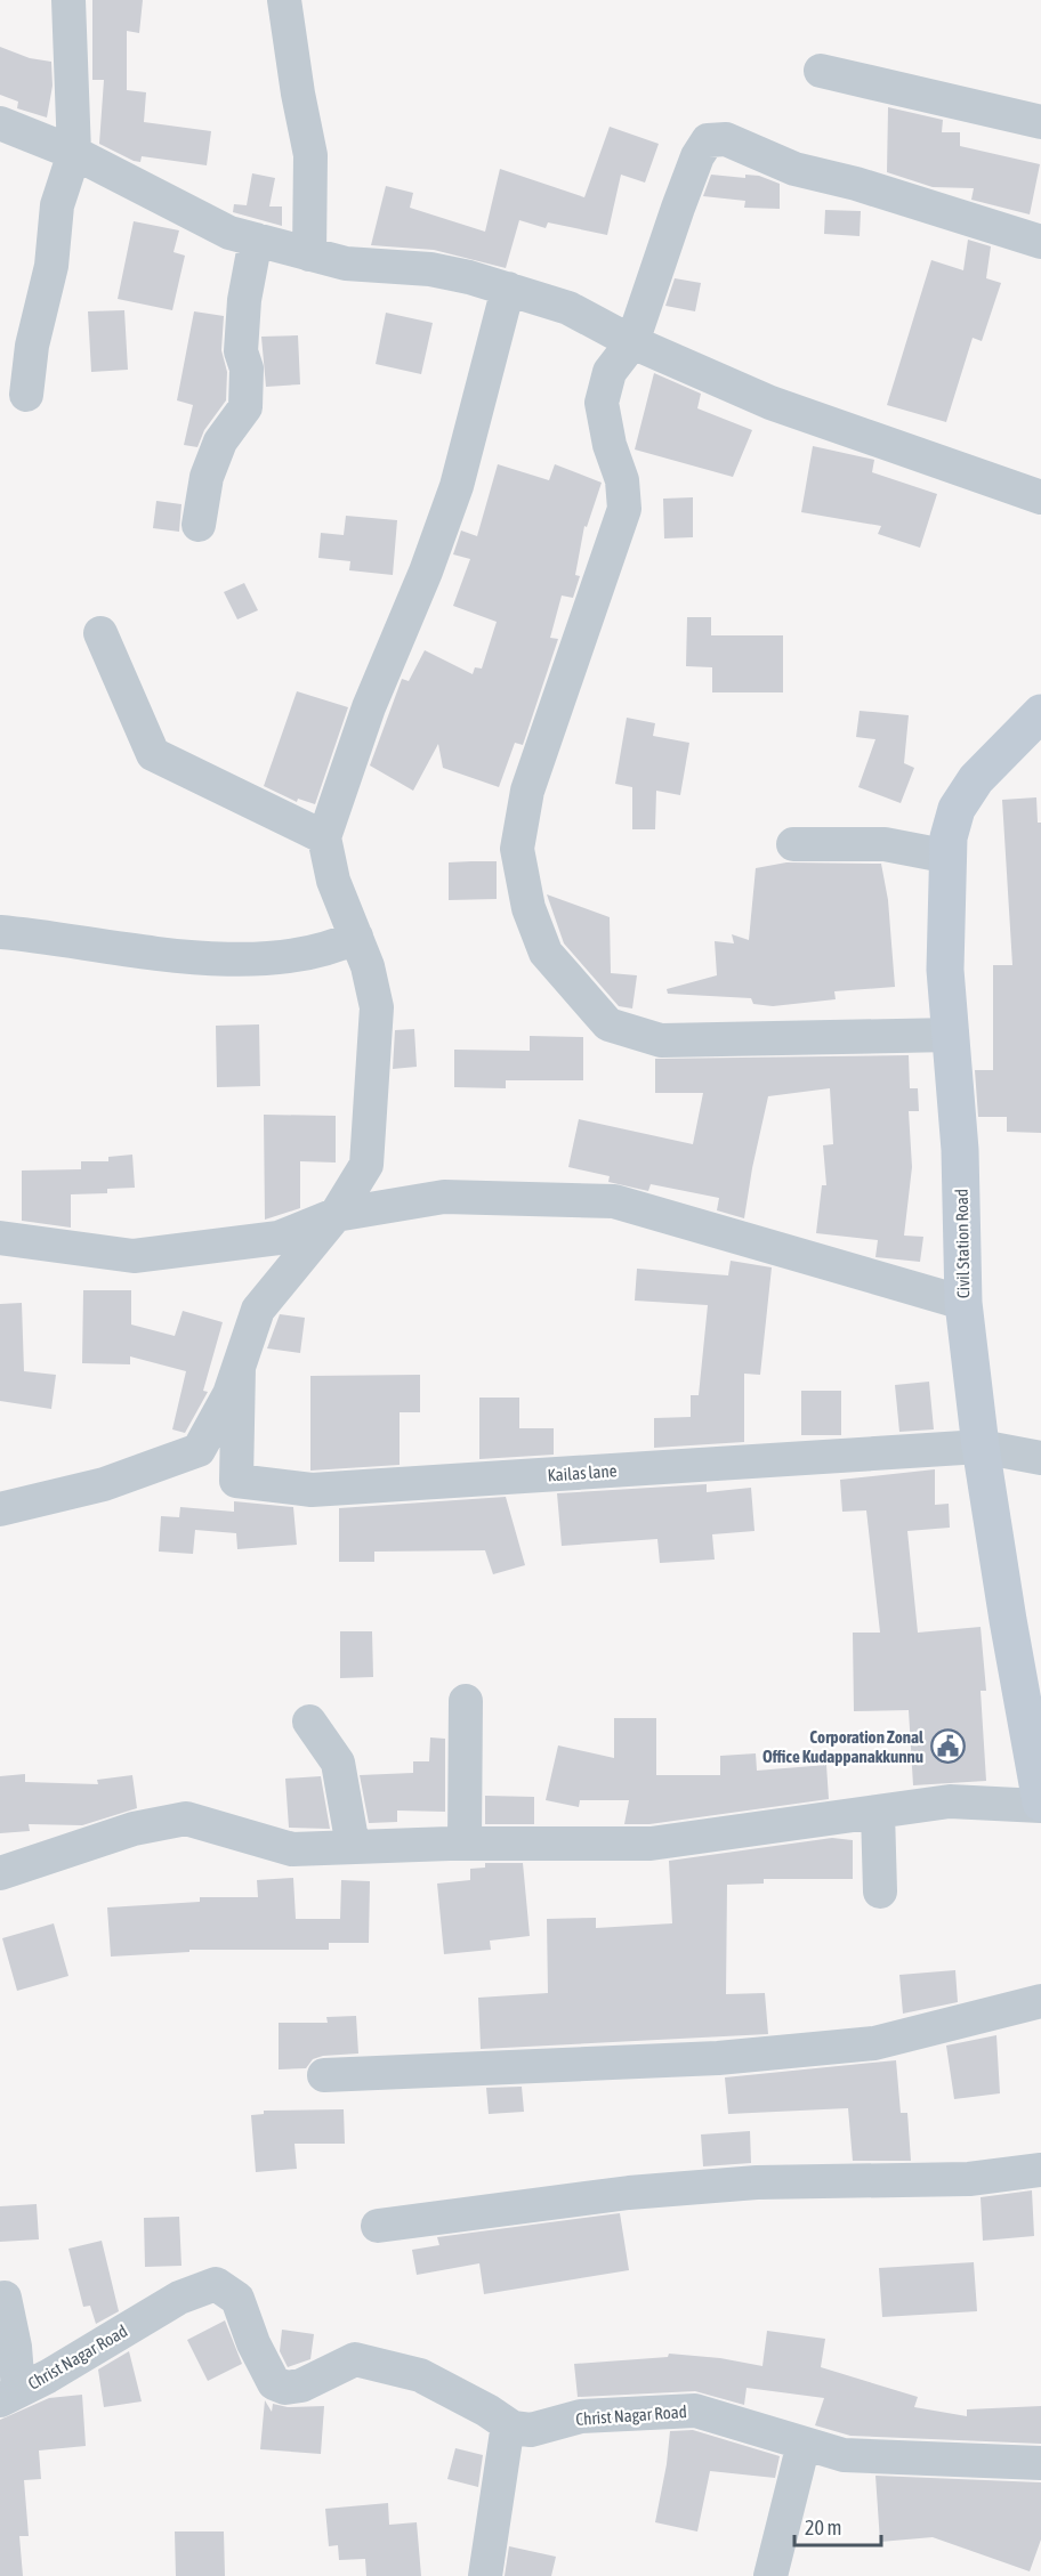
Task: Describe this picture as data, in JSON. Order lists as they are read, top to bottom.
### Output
{
  "streets": {
    "main road": ["Civil Station Road"],
    "street": ["Kailas lane", "Christ Nagar Road"]
  },
  "crossings": [
    ["Civil Station Road", "Kailas lane"]
  ],
  "places": {
    "public building": ["Corporation Zonal Office Kudappanakkunnu"]
  },
  "scale_bar": "20 m"
}
